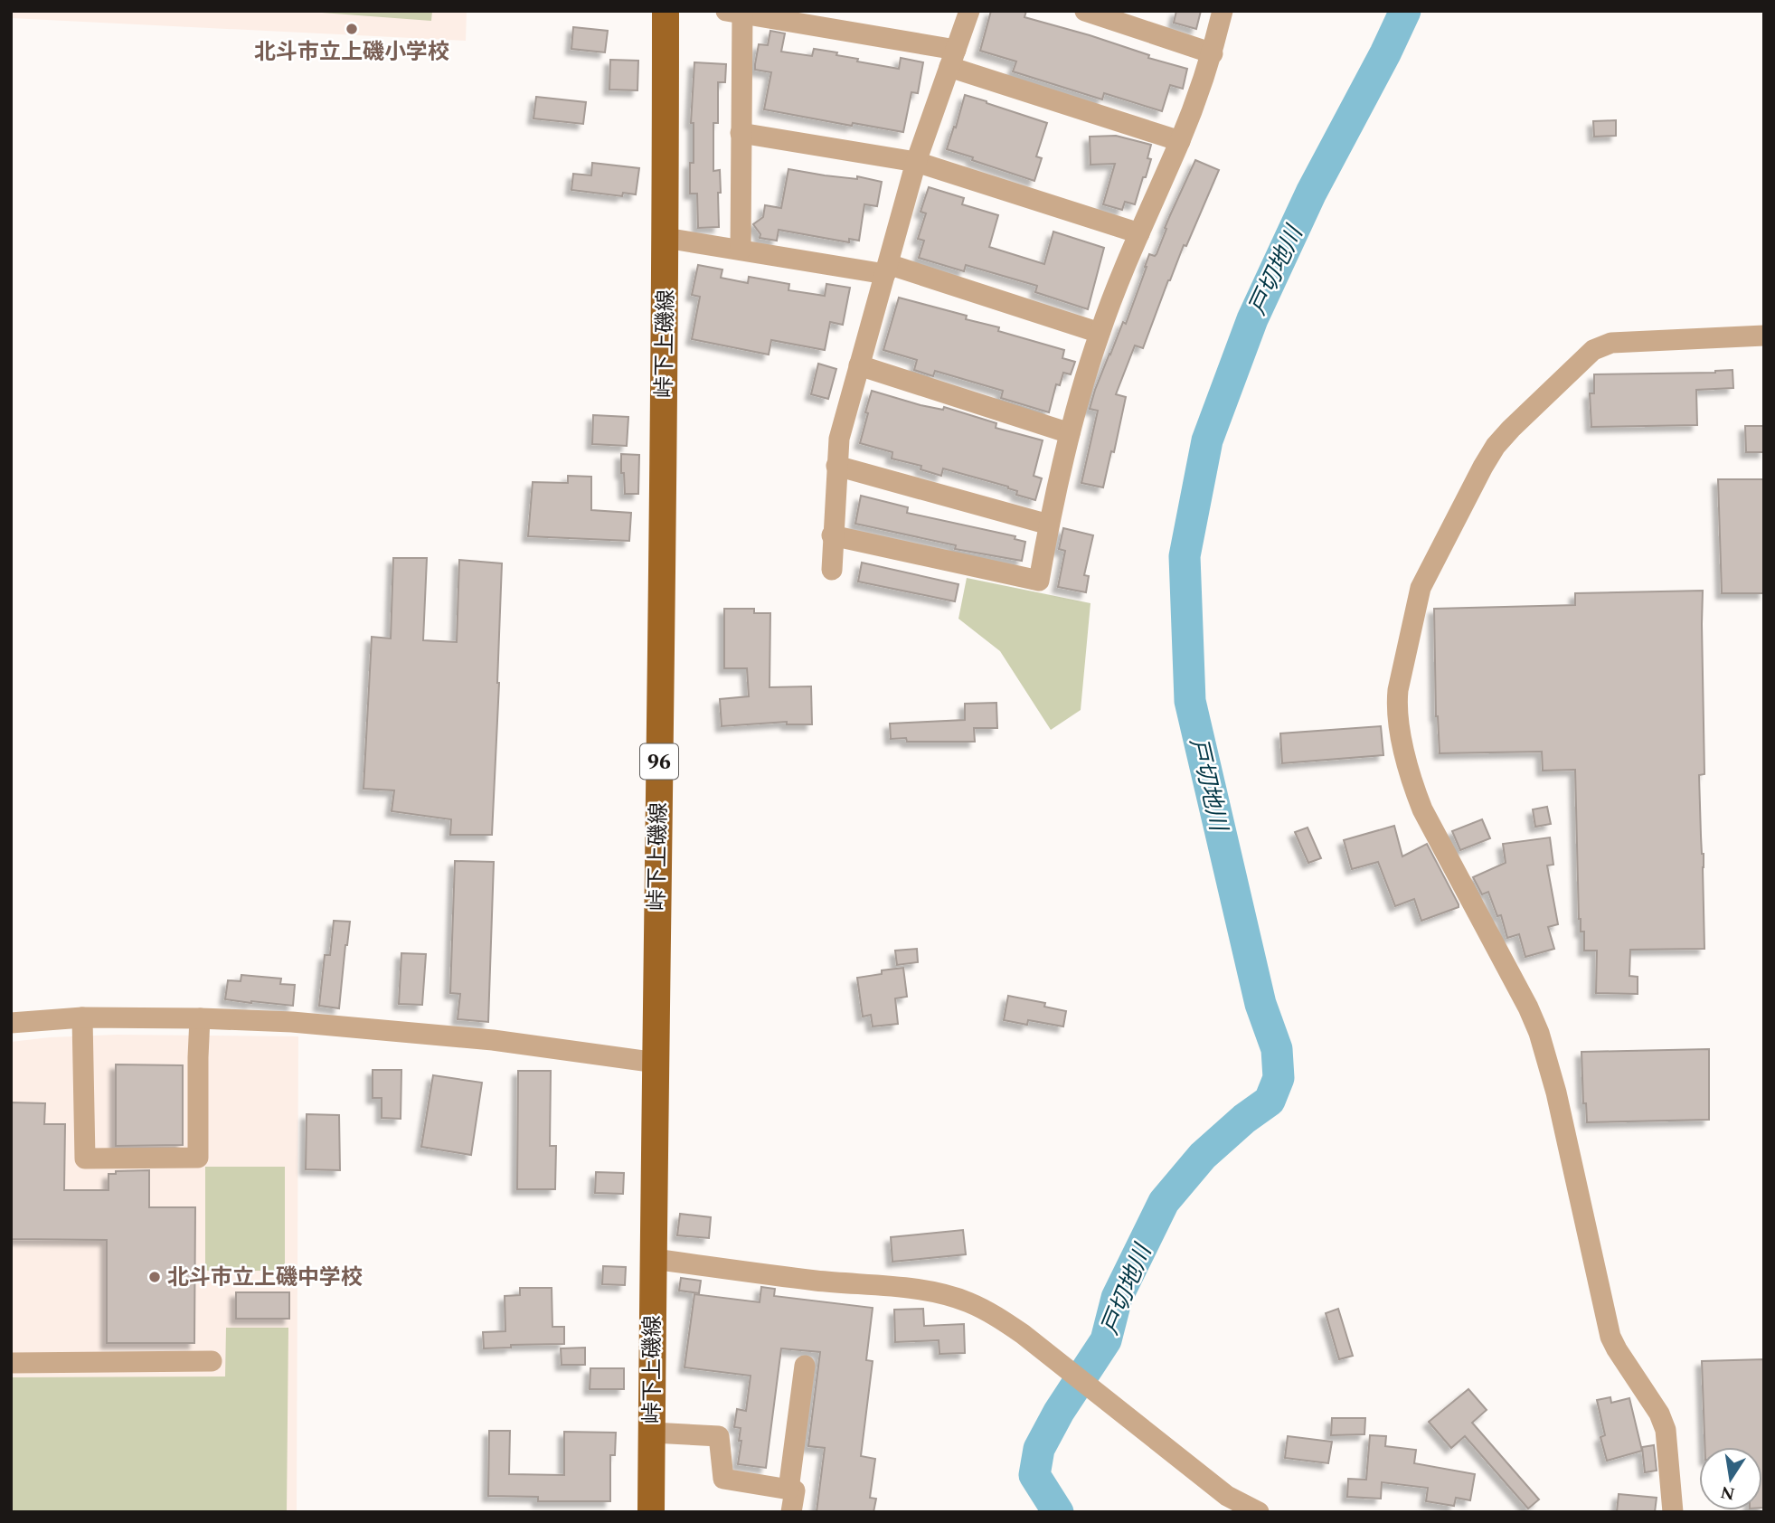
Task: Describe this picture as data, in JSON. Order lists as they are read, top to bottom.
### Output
{
  "streets": {
    "main road": ["峠下上磯線", "96"]
  },
  "water": ["戸切地川"],
  "places": ["北斗市立上磯小学校", "北斗市立上磯中学校"],
  "north": "bottom"
}
